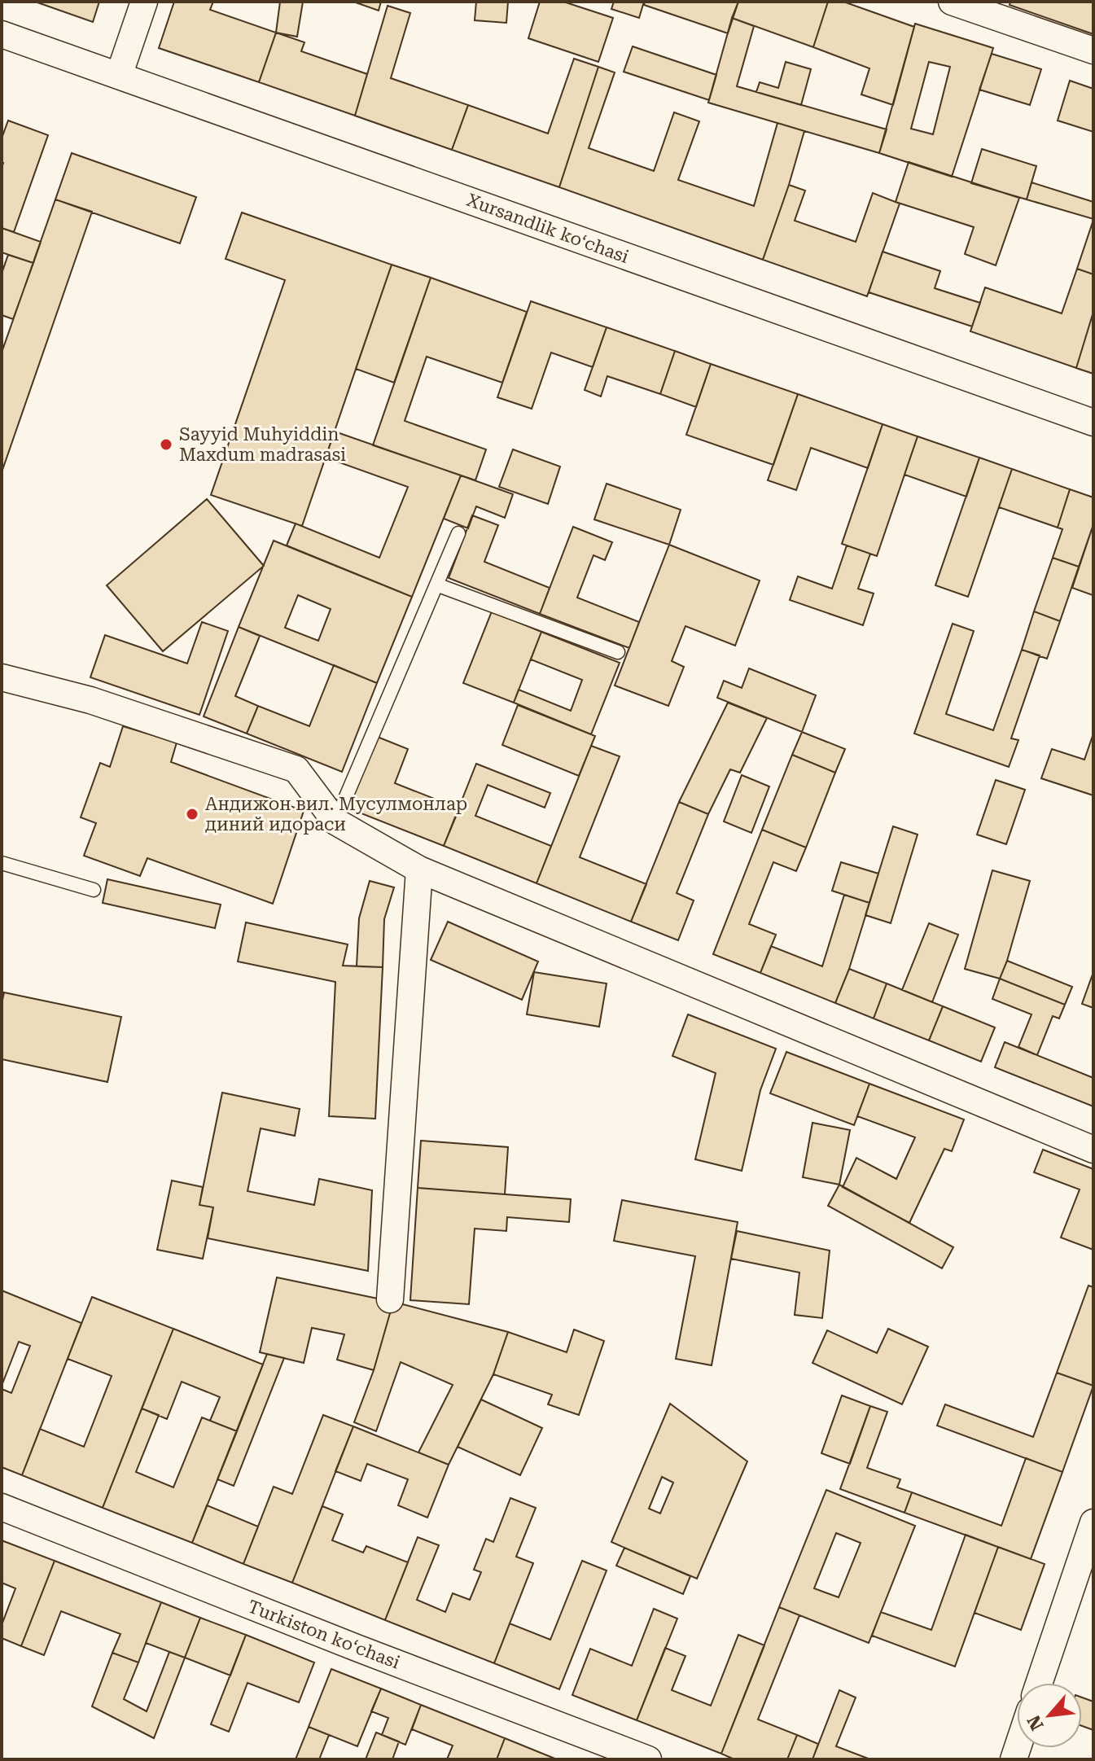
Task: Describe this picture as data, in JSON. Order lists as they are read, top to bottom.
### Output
{
  "streets": {
    "street": ["Xursandlik koʻchasi", "Turkiston koʻchasi"]
  },
  "places": ["Sayyid Muhyiddin Maxdum madrasasi", "Андижон вил. Мусулмонлар диний идораси"],
  "north": "bottom left"
}
